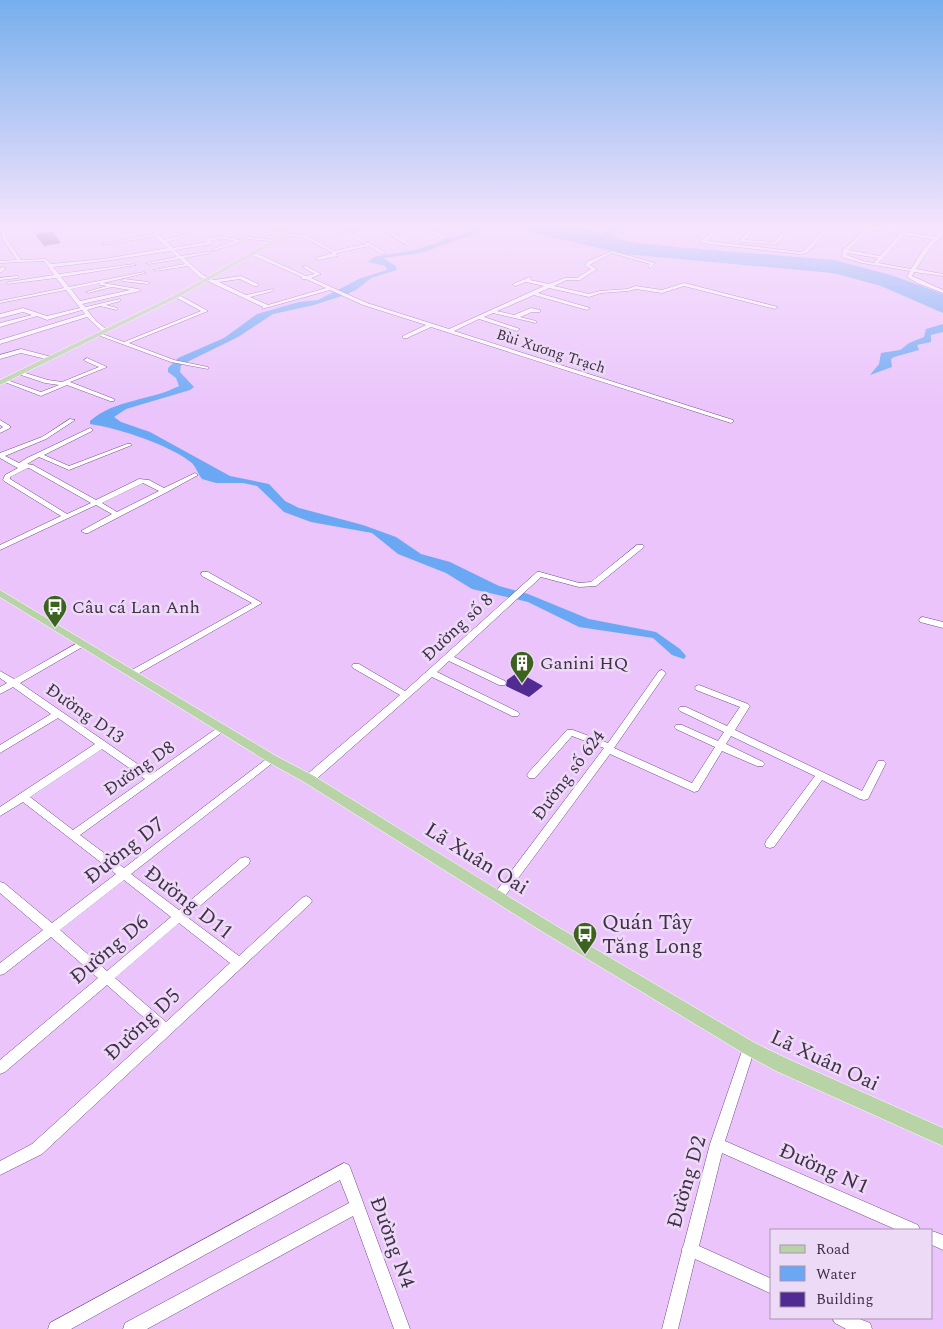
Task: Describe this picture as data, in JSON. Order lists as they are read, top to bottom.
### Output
{
  "streets": {
    "main road": ["Lã Xuân Oai"],
    "street": [
      "Bùi Xương Trạch",
      "Đường số 8",
      "Đường D13",
      "Đường D8",
      "Đường số 624",
      "Đường D7",
      "Đường D11",
      "Đường D6",
      "Đường D5",
      "Đường N1",
      "Đường D2",
      "Đường N4"
    ]
  },
  "crossings": [
    ["Đường số 8", "Lã Xuân Oai"],
    ["Đường D13", "Đường D8"],
    ["Đường D8", "Lã Xuân Oai"],
    ["Đường D8", "Đường D11"],
    ["Đường số 624", "Lã Xuân Oai"],
    ["Đường D7", "Lã Xuân Oai"],
    ["Đường D7", "Đường D11"],
    ["Lã Xuân Oai", "Đường D2"],
    ["Đường D11", "Đường D6"],
    ["Đường D11", "Đường D5"],
    ["Đường N1", "Đường D2"]
  ],
  "places": {
    "bus stop": ["Câu cá Lan Anh", "Quán Tây Tăng Long"],
    "building": ["Ganini HQ"]
  },
  "legend": ["Road", "Water", "Building"]
}
